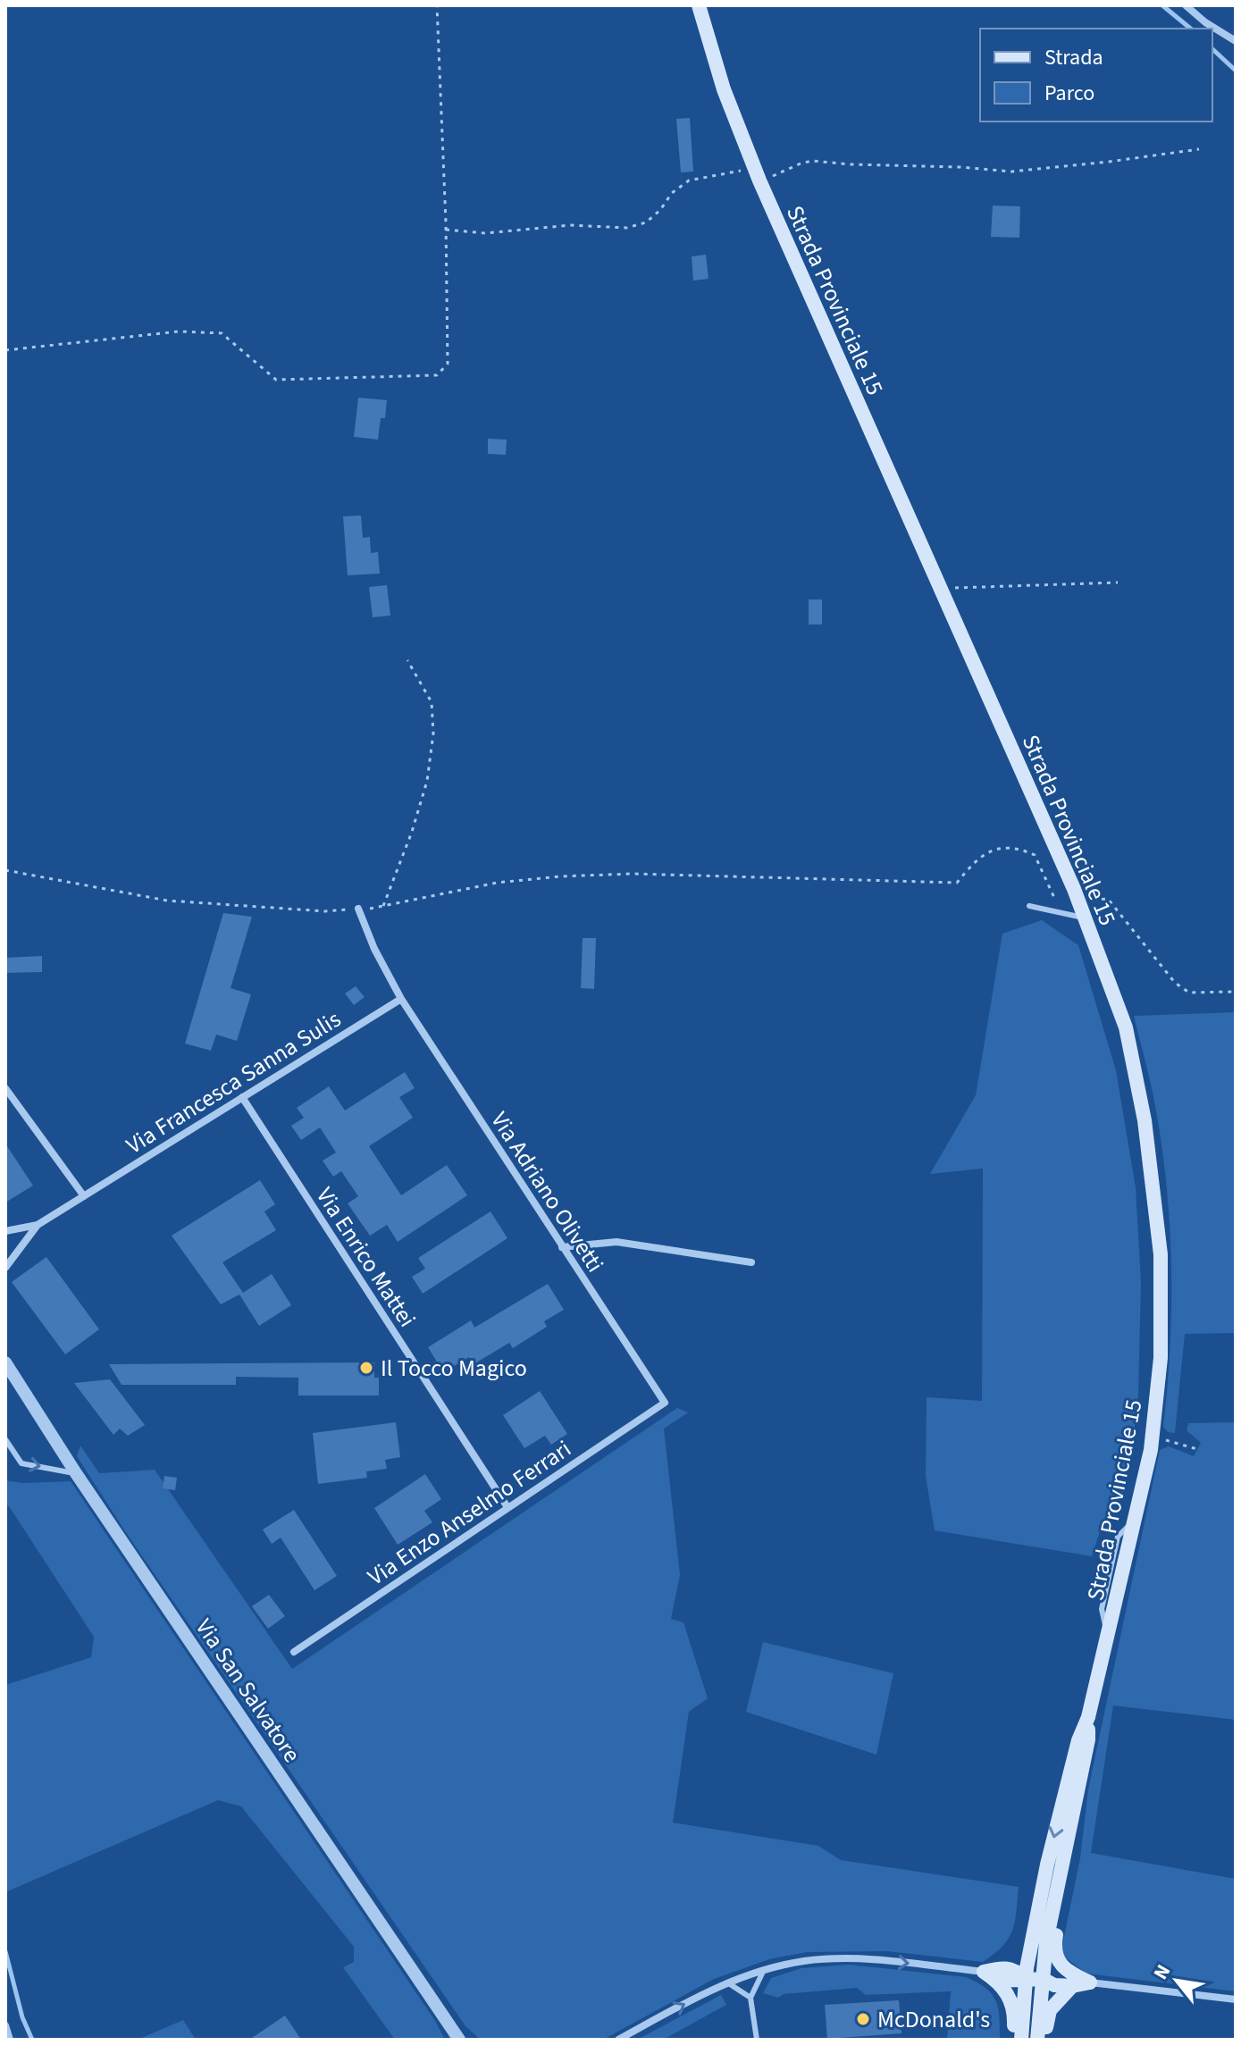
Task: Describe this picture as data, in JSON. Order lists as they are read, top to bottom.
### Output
{
  "streets": {
    "main road": ["Strada Provinciale 15"],
    "street": [
      "Via Francesca Sanna Sulis",
      "Via Adriano Olivetti",
      "Via Enrico Mattei",
      "Via Enzo Anselmo Ferrari",
      "Via San Salvatore"
    ]
  },
  "crossings": [
    ["Via Francesca Sanna Sulis", "Via Adriano Olivetti"],
    ["Via Francesca Sanna Sulis", "Via Enrico Mattei"],
    ["Via Adriano Olivetti", "Via Enzo Anselmo Ferrari"],
    ["Via Enrico Mattei", "Via Enzo Anselmo Ferrari"]
  ],
  "places": ["Il Tocco Magico", "McDonald's"],
  "legend": ["Strada", "Parco"],
  "north": "top left"
}
